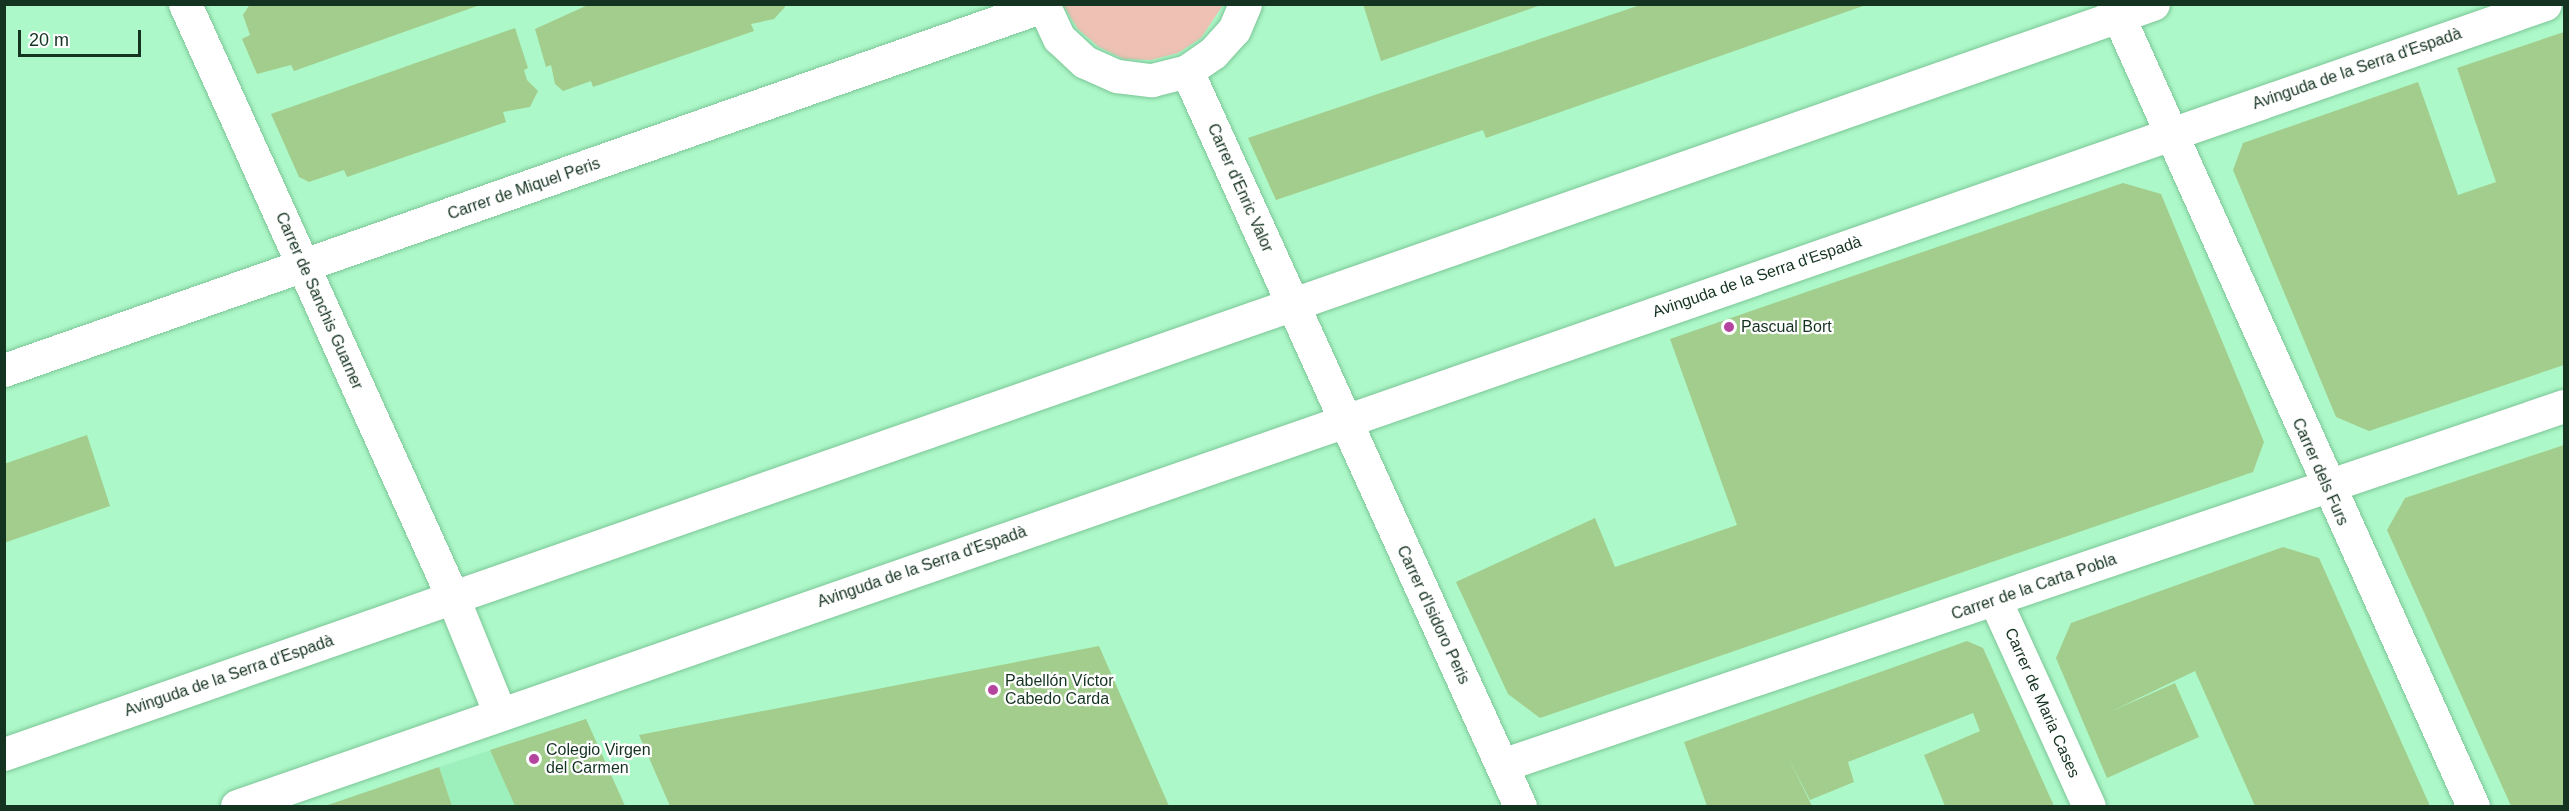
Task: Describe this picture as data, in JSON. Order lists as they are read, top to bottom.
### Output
{
  "streets": {
    "street": [
      "Avinguda de la Serra d'Espadà",
      "Carrer d'Enric Valor",
      "Carrer de Miquel Peris",
      "Carrer de Sanchis Guarner",
      "Carrer dels Furs",
      "Carrer de la Carta Pobla",
      "Carrer d'Isidoro Peris",
      "Carrer de Maria Cases"
    ]
  },
  "crossings": [
    ["Avinguda de la Serra d'Espadà", "Carrer d'Enric Valor"],
    ["Avinguda de la Serra d'Espadà", "Carrer de Sanchis Guarner"],
    ["Avinguda de la Serra d'Espadà", "Carrer dels Furs"],
    ["Avinguda de la Serra d'Espadà", "Carrer d'Isidoro Peris"],
    ["Carrer de Miquel Peris", "Carrer de Sanchis Guarner"],
    ["Carrer dels Furs", "Carrer de la Carta Pobla"],
    ["Carrer de la Carta Pobla", "Carrer d'Isidoro Peris"],
    ["Carrer de la Carta Pobla", "Carrer de Maria Cases"]
  ],
  "places": ["Pascual Bort", "Pabellón Víctor Cabedo Carda", "Colegio Virgen del Carmen"],
  "scale_bar": "20 m"
}
